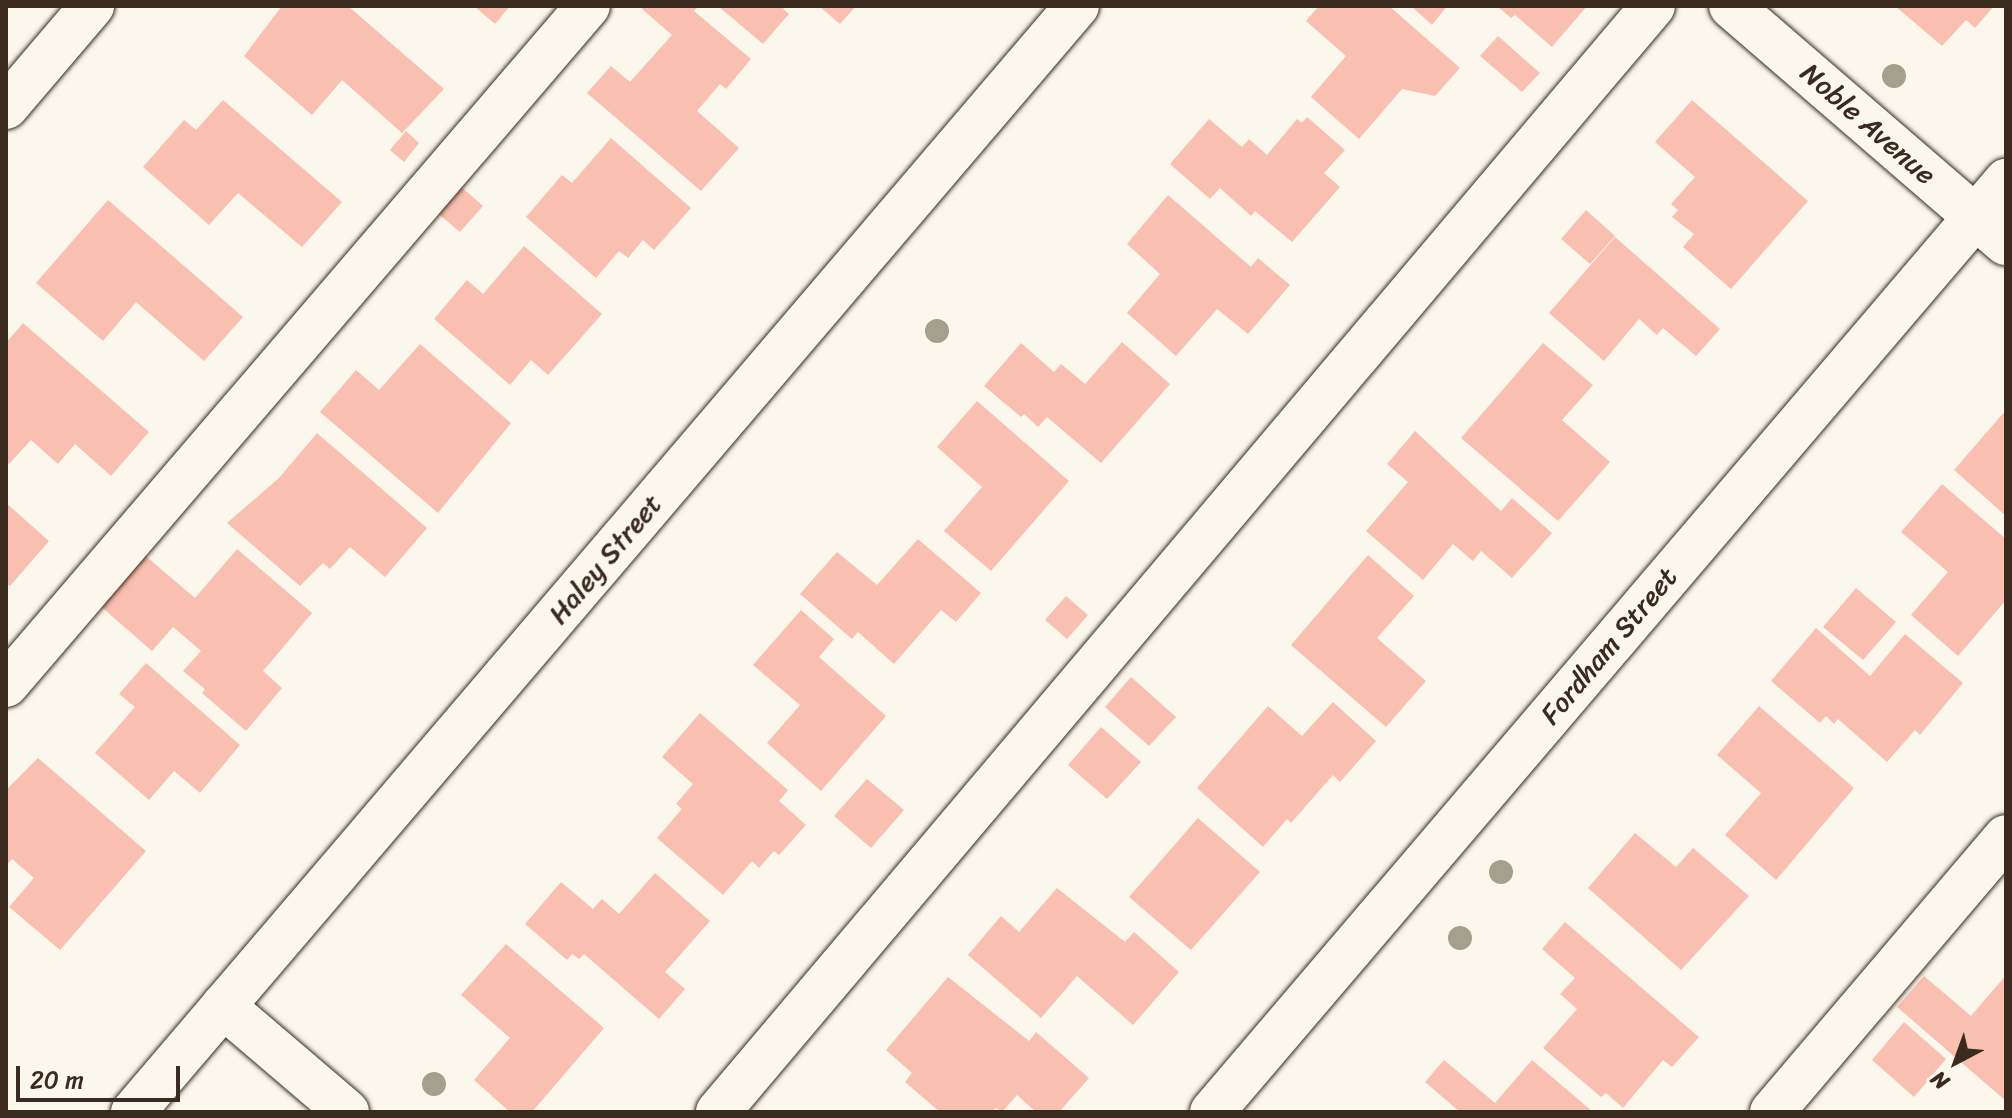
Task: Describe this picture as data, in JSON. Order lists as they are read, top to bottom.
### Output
{
  "streets": {
    "street": ["Noble Avenue", "Haley Street", "Fordham Street"]
  },
  "crossings": [
    ["Noble Avenue", "Fordham Street"]
  ],
  "scale_bar": "20 m",
  "north": "bottom left"
}
